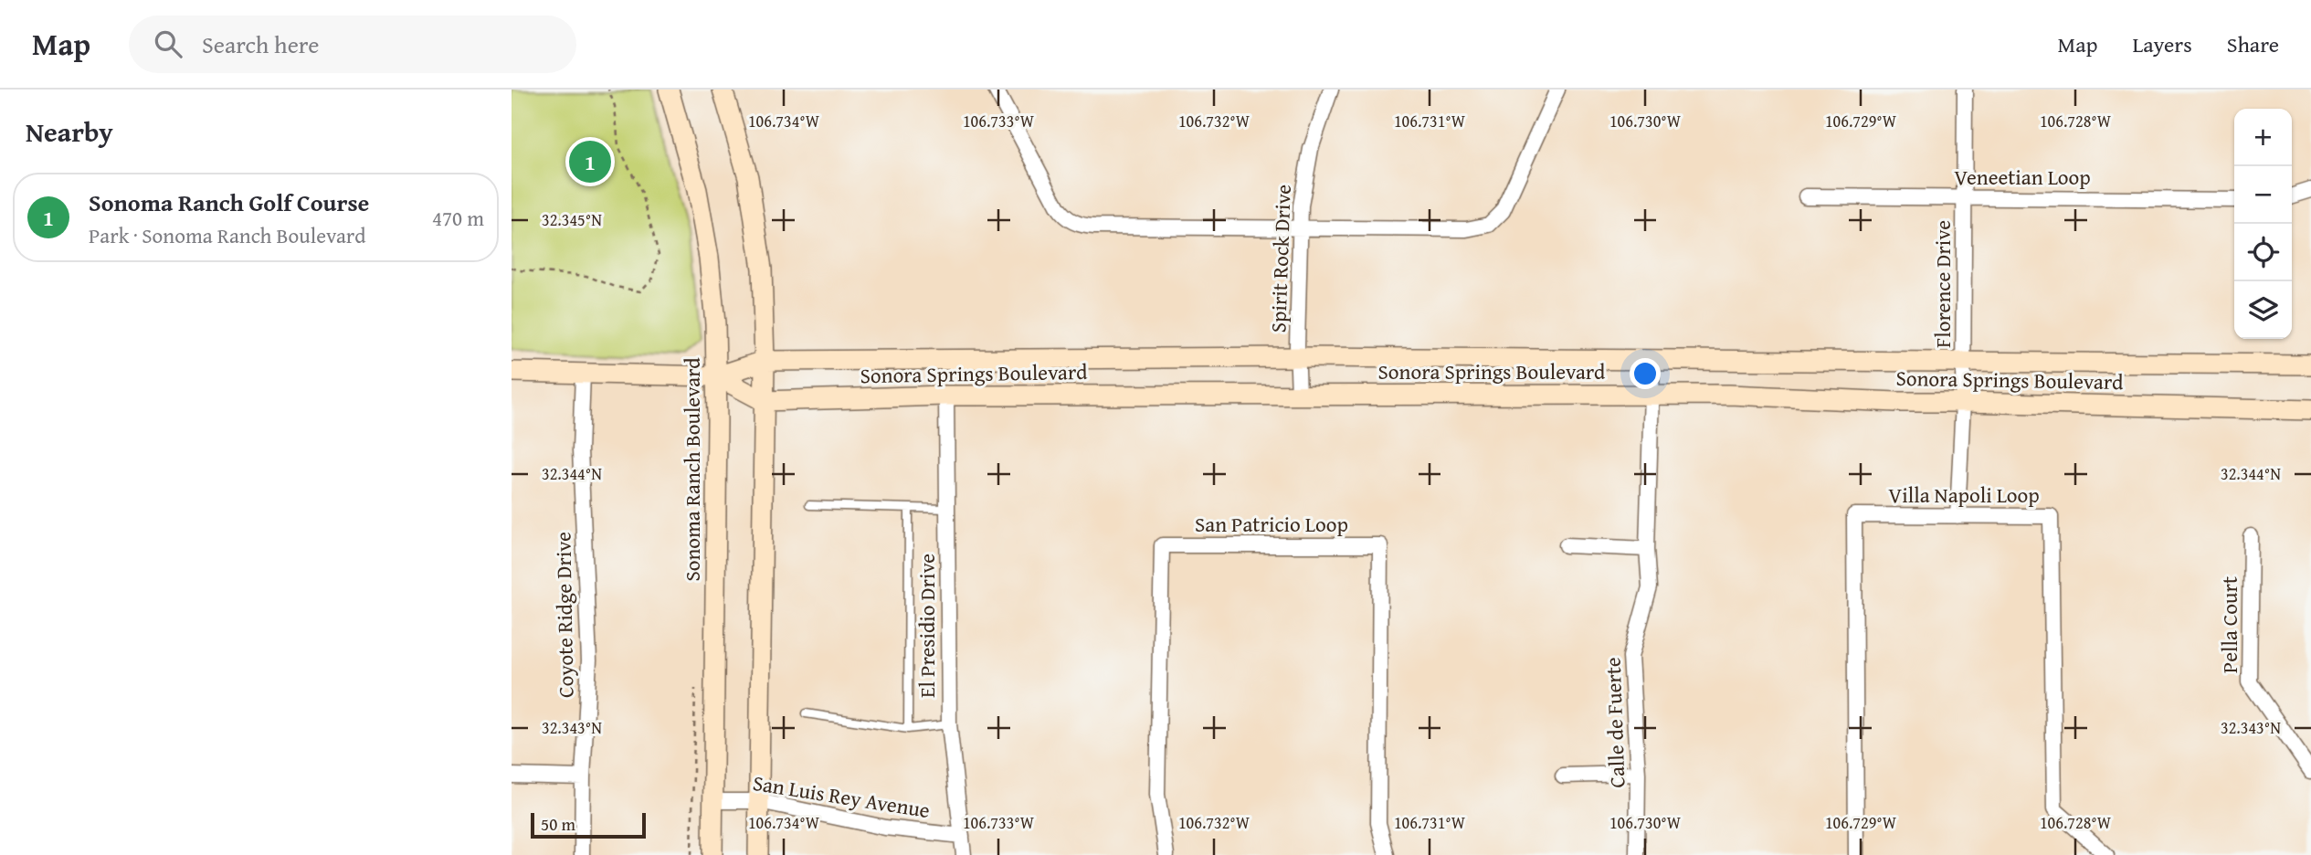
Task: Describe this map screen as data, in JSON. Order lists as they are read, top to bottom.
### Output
{
  "streets": {
    "street": [
      "Veneetian Loop",
      "Spirit Rock Drive",
      "Florence Drive",
      "Sonora Springs Boulevard",
      "Sonoma Ranch Boulevard",
      "Villa Napoli Loop",
      "San Patricio Loop",
      "Coyote Ridge Drive",
      "Pella Court",
      "El Presidio Drive",
      "Calle de Fuerte",
      "San Luis Rey Avenue"
    ]
  },
  "crossings": [
    ["Veneetian Loop", "Florence Drive"],
    ["Spirit Rock Drive", "Sonora Springs Boulevard"],
    ["Florence Drive", "Sonora Springs Boulevard"],
    ["Florence Drive", "Villa Napoli Loop"],
    ["Sonora Springs Boulevard", "Sonoma Ranch Boulevard"],
    ["Sonora Springs Boulevard", "Coyote Ridge Drive"],
    ["Sonora Springs Boulevard", "El Presidio Drive"],
    ["Sonora Springs Boulevard", "Calle de Fuerte"],
    ["Sonoma Ranch Boulevard", "San Luis Rey Avenue"],
    ["El Presidio Drive", "San Luis Rey Avenue"]
  ],
  "scale_bar": "50 m",
  "page": {
    "header": "Map",
    "search": "Search here",
    "nav": ["Map", "Layers", "Share"],
    "heading": "Nearby",
    "map_buttons": ["+", "−"],
    "pins": "1",
    "list": [
      {
        "mark": "1",
        "name": "Sonoma Ranch Golf Course",
        "note": "Park · Sonoma Ranch Boulevard",
        "value": "470 m"
      }
    ],
    "scale": "50 m"
  },
  "coordinates": [
    "106.734°W",
    "106.733°W",
    "106.732°W",
    "106.731°W",
    "106.730°W",
    "106.729°W",
    "106.728°W",
    "32.345°N",
    "32.344°N",
    "32.343°N"
  ]
}
